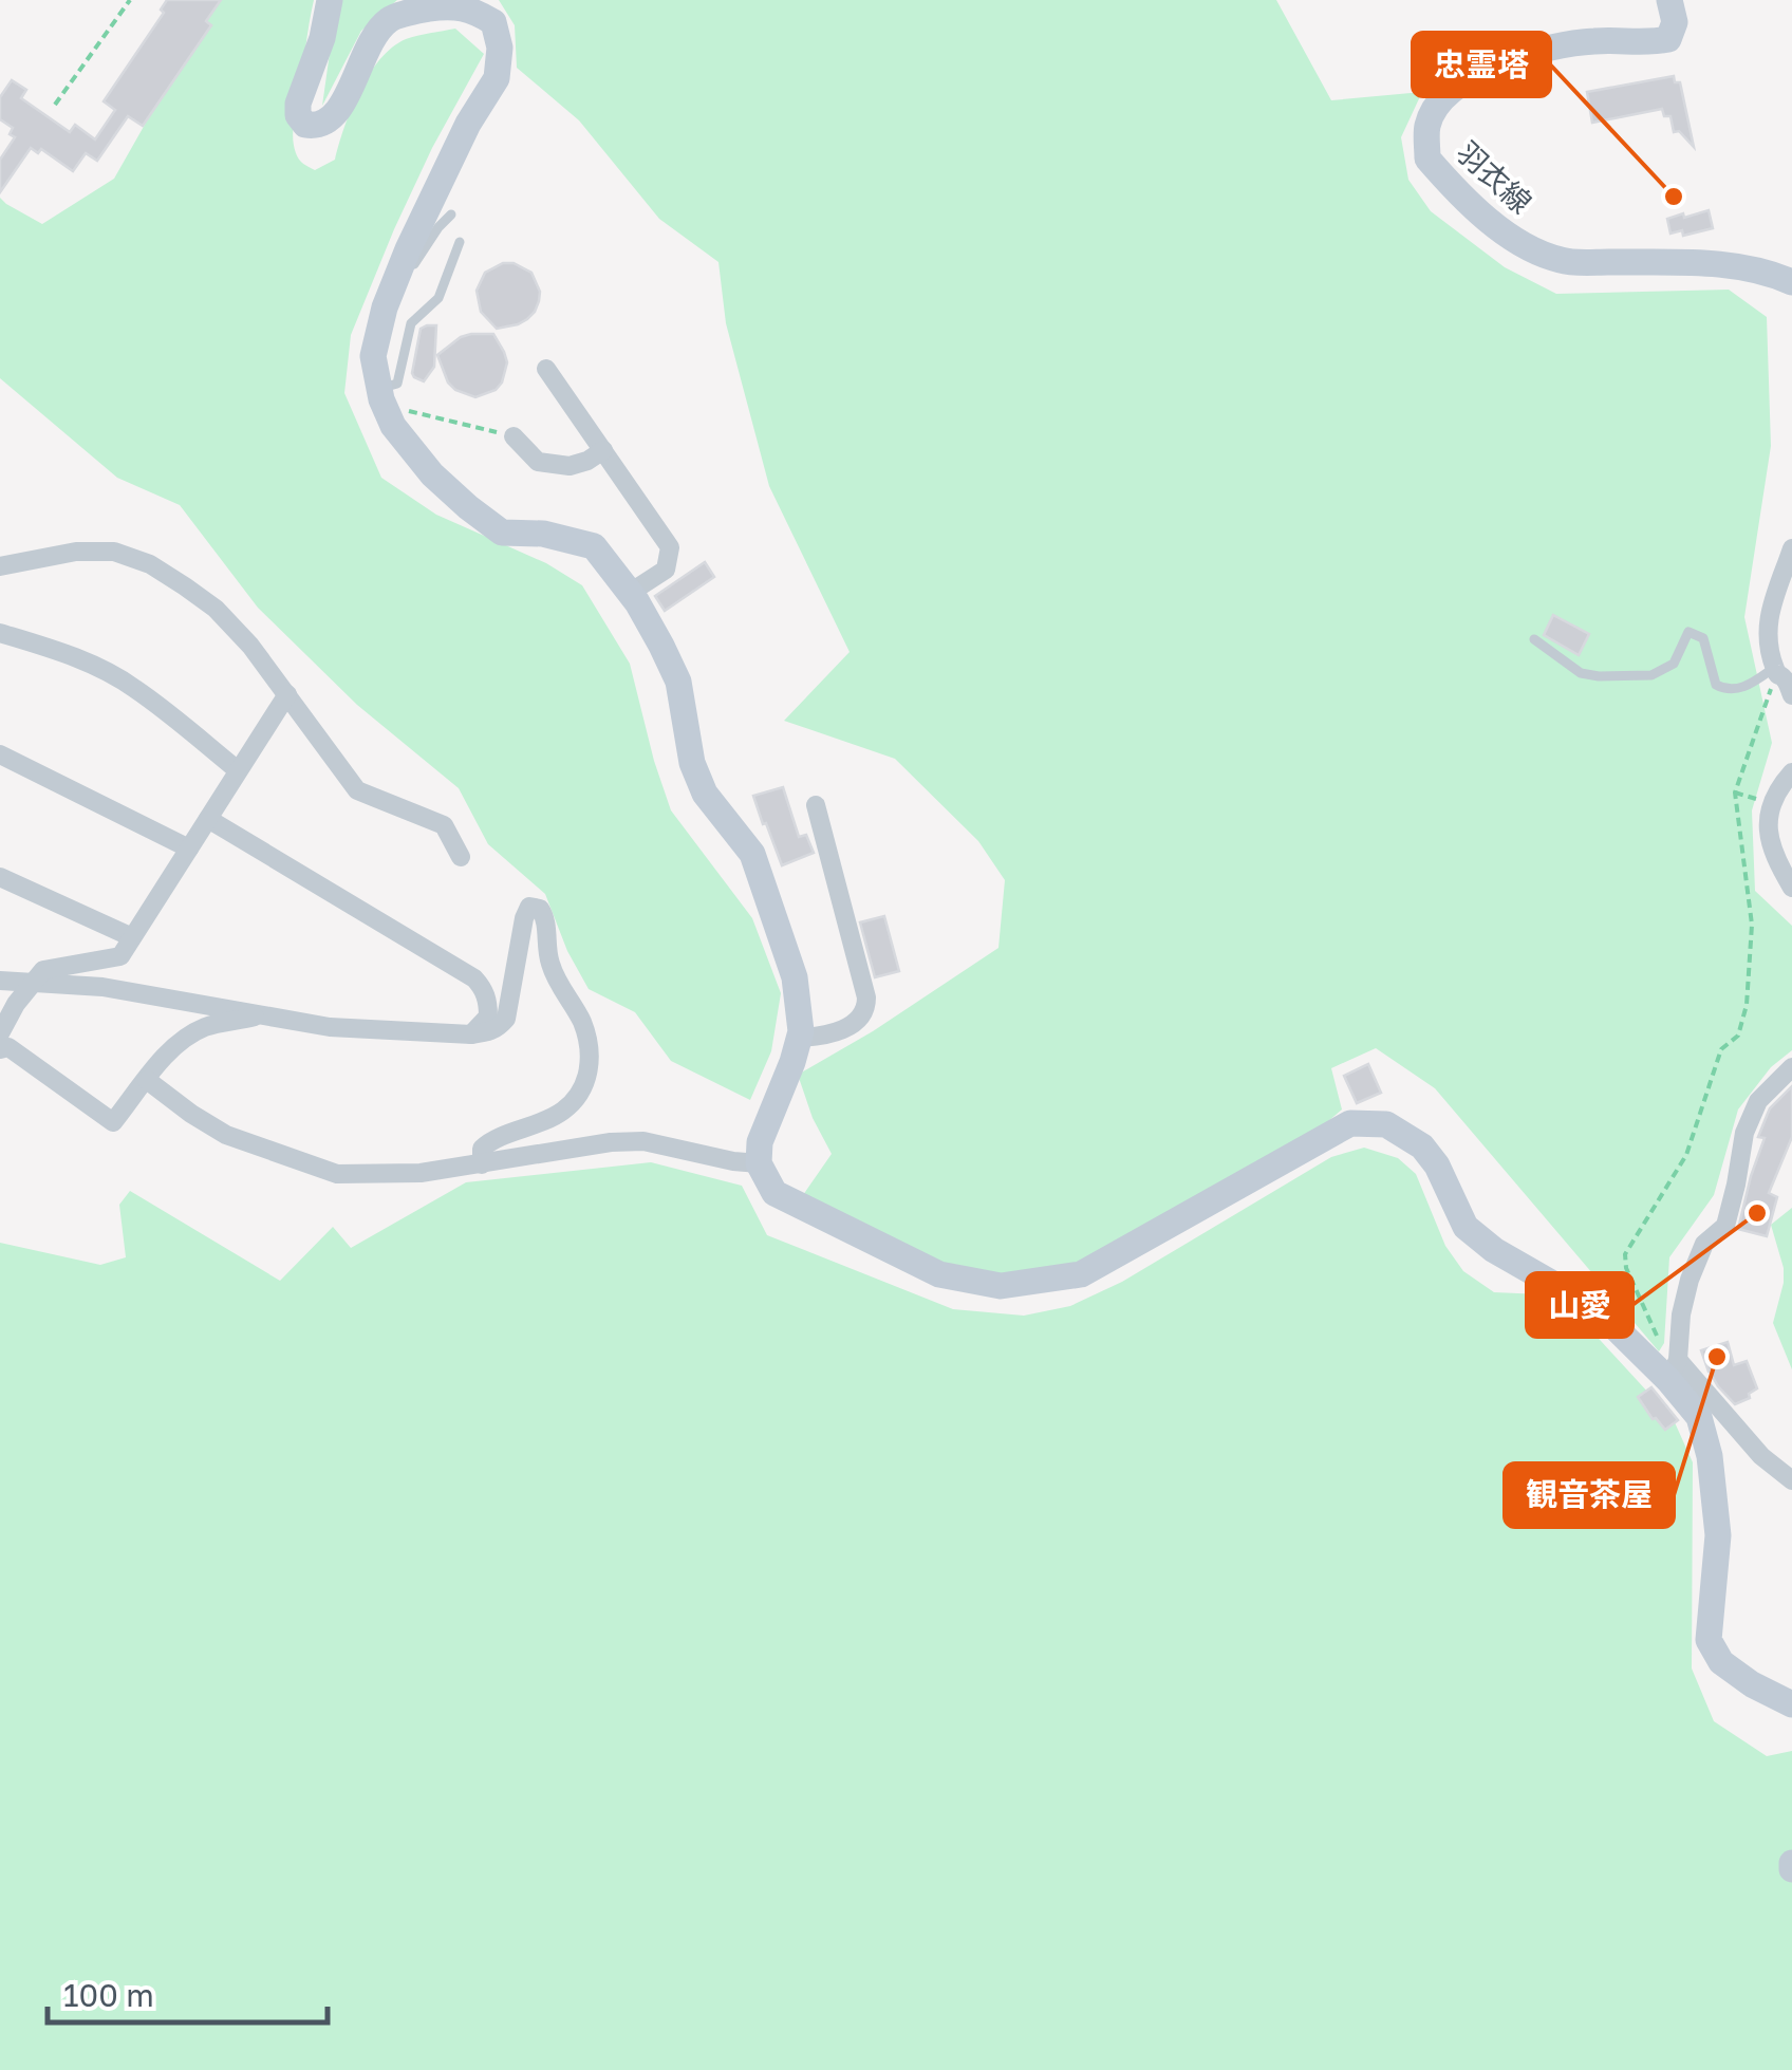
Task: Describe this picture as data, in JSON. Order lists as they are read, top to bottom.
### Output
{
  "streets": {
    "street": ["羽衣線"]
  },
  "places": ["忠霊塔", "山愛", "観音茶屋"],
  "scale_bar": "100 m"
}
